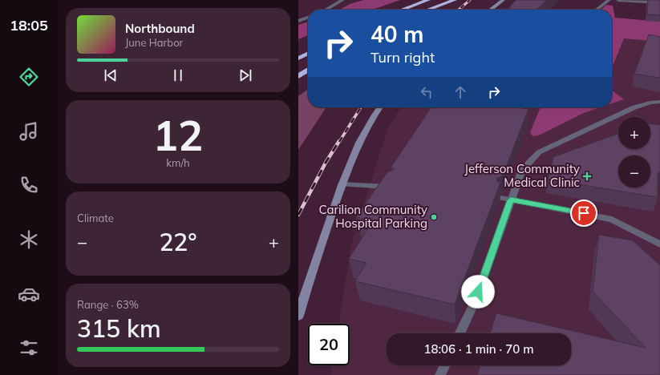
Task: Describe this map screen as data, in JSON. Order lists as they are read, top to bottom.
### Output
{
  "places": {
    "health": ["Jefferson Community Medical Clinic"],
    "other": ["Carilion Community Hospital Parking"]
  },
  "page": {
    "tabs": "18:05",
    "turn": ["40 m", "Turn right"],
    "song": ["Northbound", "June Harbor"],
    "tile": [
      ["12", "km/h"],
      "Climate",
      ["Range · 63%", "315 km"]
    ],
    "map_buttons": ["+", "−"],
    "heat": ["−", "22°", "+"],
    "limit": "20",
    "trip": "18:06 · 1 min · 70 m"
  }
}
